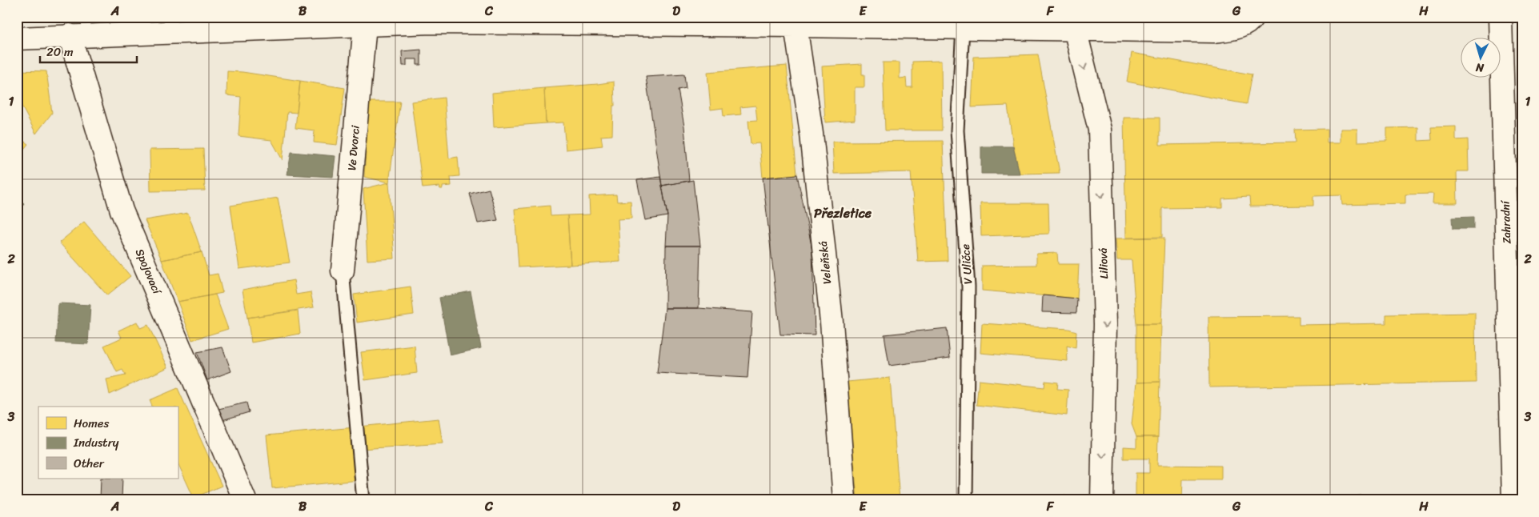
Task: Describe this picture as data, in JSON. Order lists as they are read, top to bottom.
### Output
{
  "streets": {
    "street": [
      "Ve Dvorci",
      "Zahradní",
      "Veleňská",
      "Liliová",
      "Spojovací"
    ],
    "lane": ["V Uličce"]
  },
  "one_way": ["Liliová"],
  "districts": ["Přezletice"],
  "legend": ["Homes", "Industry", "Other"],
  "scale_bar": "20 m",
  "north": "bottom",
  "grid": {
    "columns": [
      "A",
      "B",
      "C",
      "D",
      "E",
      "F",
      "G",
      "H"
    ],
    "rows": ["1", "2", "3"]
  }
}
